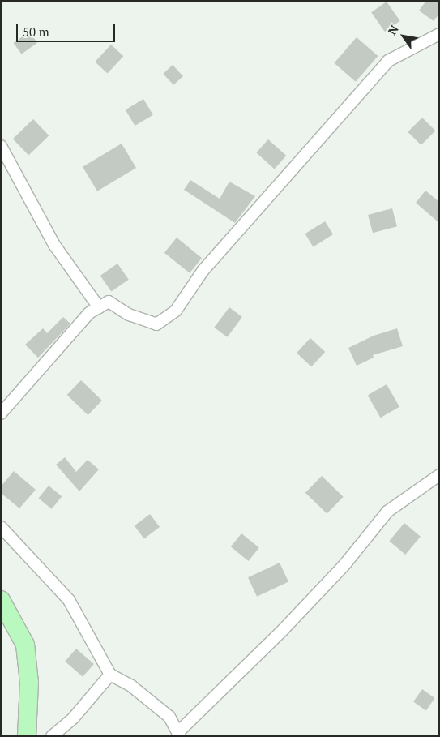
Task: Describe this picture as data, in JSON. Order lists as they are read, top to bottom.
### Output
{
  "scale_bar": "50 m",
  "north": "top left"
}
